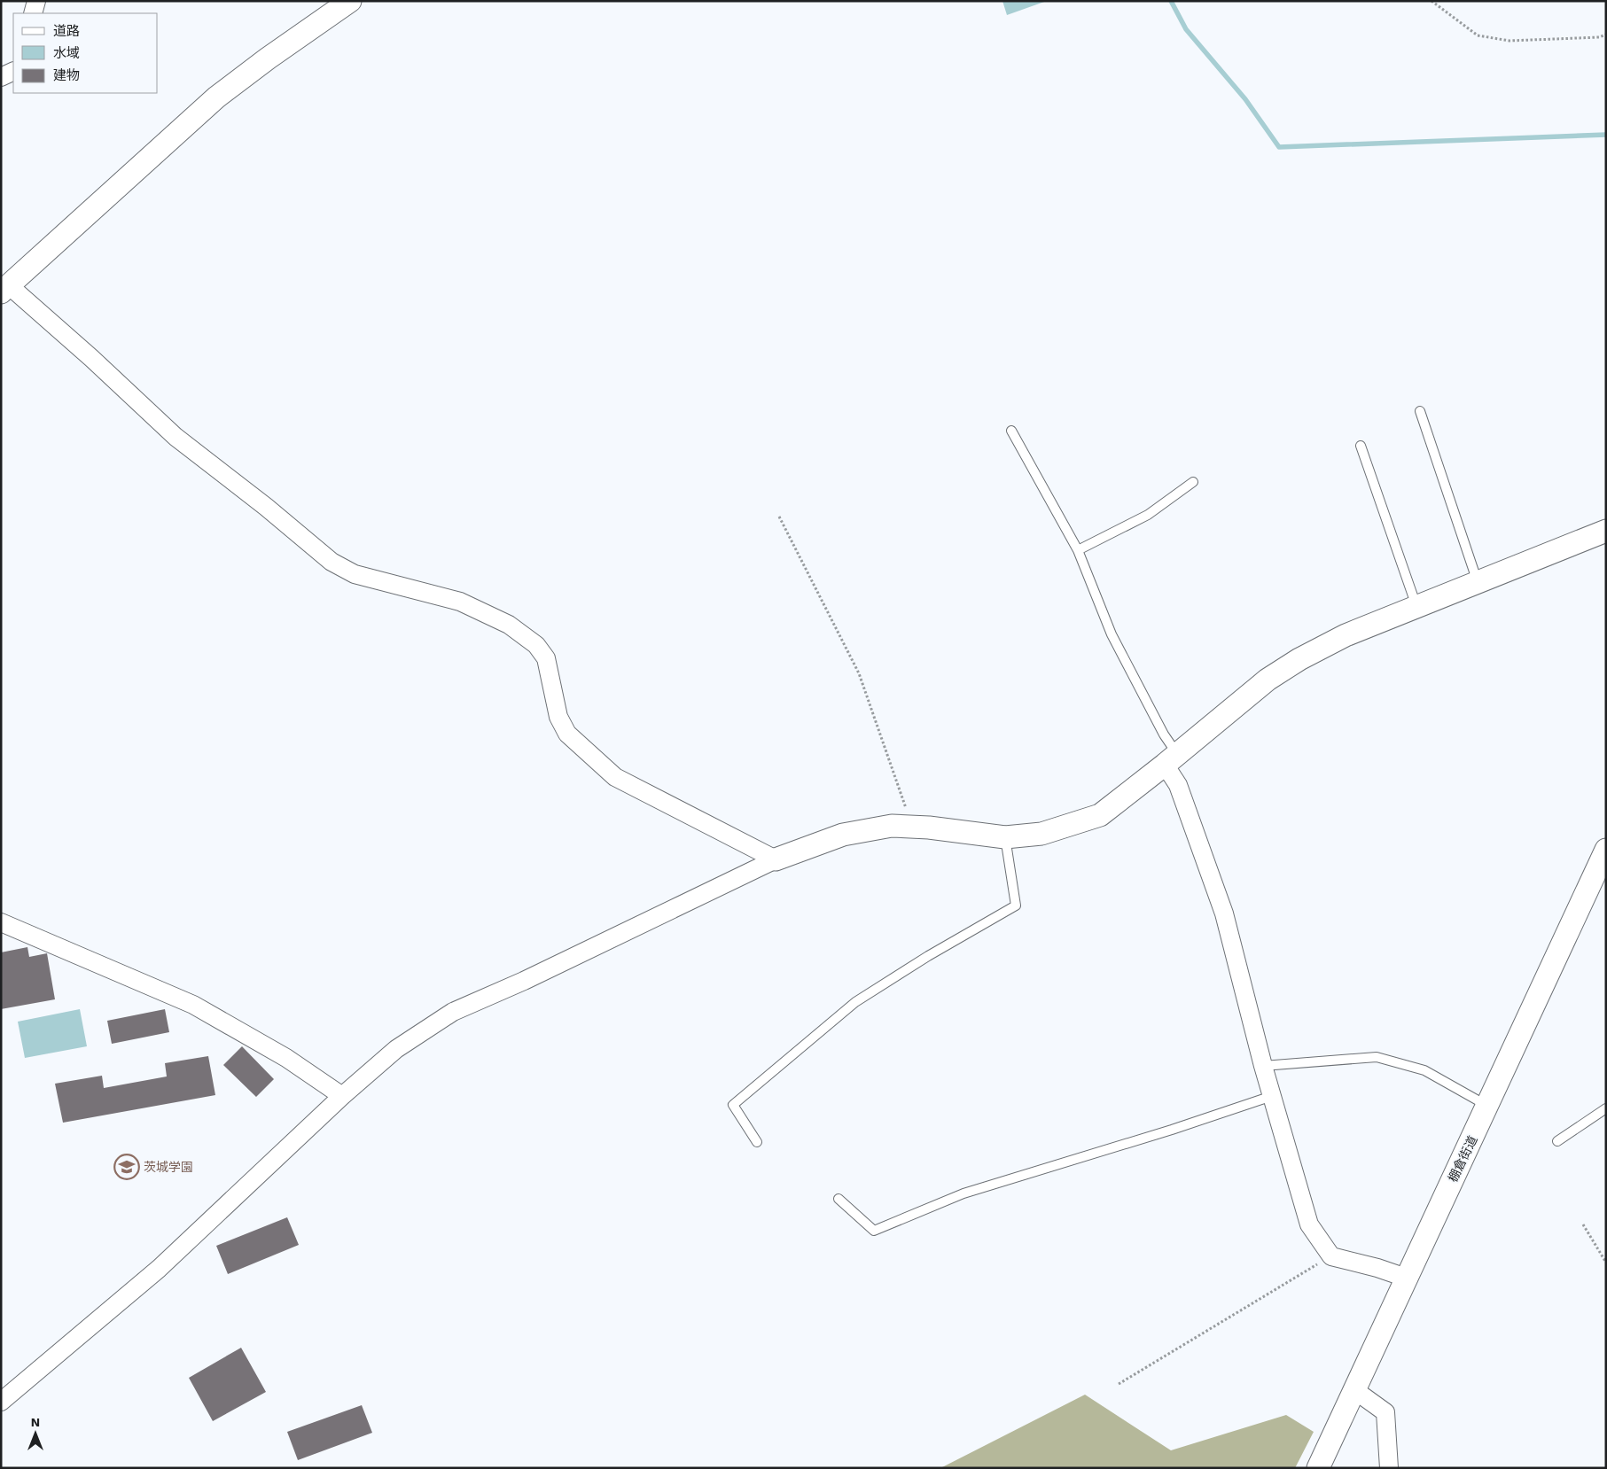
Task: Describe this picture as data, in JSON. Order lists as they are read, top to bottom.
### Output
{
  "streets": {
    "street": ["棚倉街道"]
  },
  "places": {
    "school or university": ["茨城学園"]
  },
  "legend": ["道路", "水域", "建物"],
  "north": "top"
}
